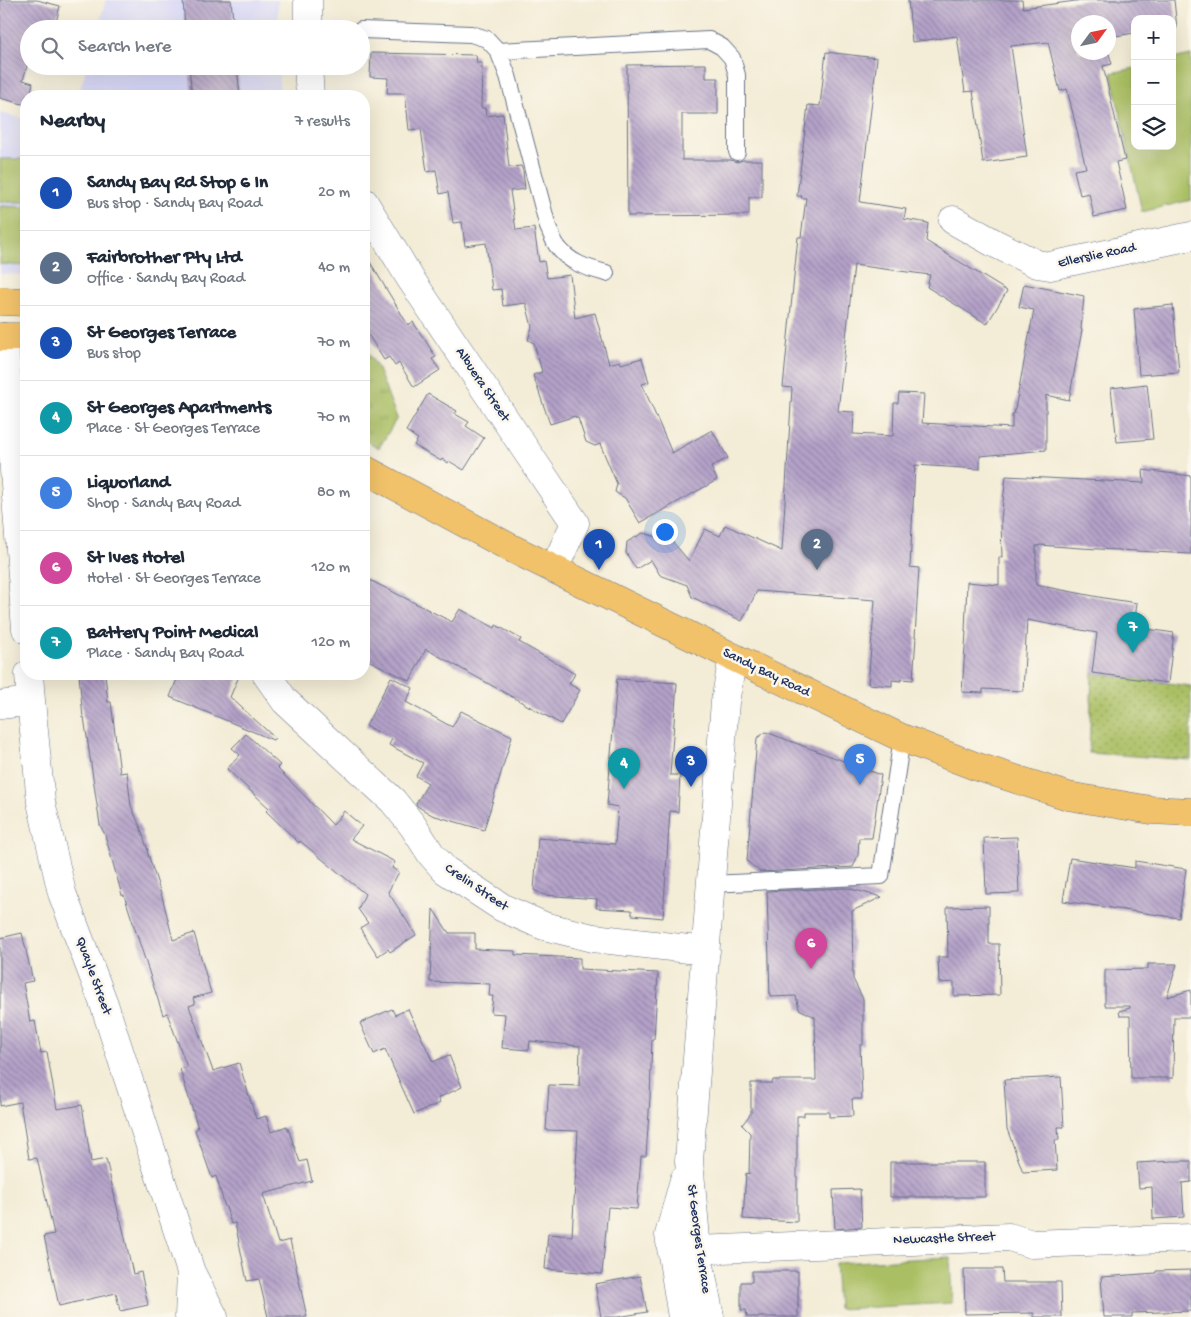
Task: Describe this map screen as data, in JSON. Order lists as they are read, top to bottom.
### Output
{
  "streets": {
    "main road": ["Sandy Bay Road"],
    "street": [
      "Ellerslie Road",
      "Albuera Street",
      "Crelin Street",
      "Quayle Street",
      "St Georges Terrace",
      "Newcastle Street"
    ]
  },
  "crossings": [
    ["Albuera Street", "Sandy Bay Road"],
    ["Sandy Bay Road", "St Georges Terrace"],
    ["Crelin Street", "St Georges Terrace"],
    ["St Georges Terrace", "Newcastle Street"]
  ],
  "north": "top right",
  "page": {
    "map_buttons": ["+", "−"],
    "search": "Search here",
    "heading": ["Nearby", "7 results"],
    "list": [
      {
        "mark": "1",
        "name": "Sandy Bay Rd Stop 6 In",
        "note": "Bus stop · Sandy Bay Road",
        "value": "20 m"
      },
      {
        "mark": "2",
        "name": "Fairbrother Pty Ltd",
        "note": "Office · Sandy Bay Road",
        "value": "40 m"
      },
      {
        "mark": "3",
        "name": "St Georges Terrace",
        "note": "Bus stop",
        "value": "70 m"
      },
      {
        "mark": "4",
        "name": "St Georges Apartments",
        "note": "Place · St Georges Terrace",
        "value": "70 m"
      },
      {
        "mark": "5",
        "name": "Liquorland",
        "note": "Shop · Sandy Bay Road",
        "value": "80 m"
      },
      {
        "mark": "6",
        "name": "St Ives Hotel",
        "note": "Hotel · St Georges Terrace",
        "value": "120 m"
      },
      {
        "mark": "7",
        "name": "Battery Point Medical",
        "note": "Place · Sandy Bay Road",
        "value": "120 m"
      }
    ],
    "pins": [
      "1",
      "2",
      "7",
      "5",
      "3",
      "4",
      "6"
    ]
  }
}
